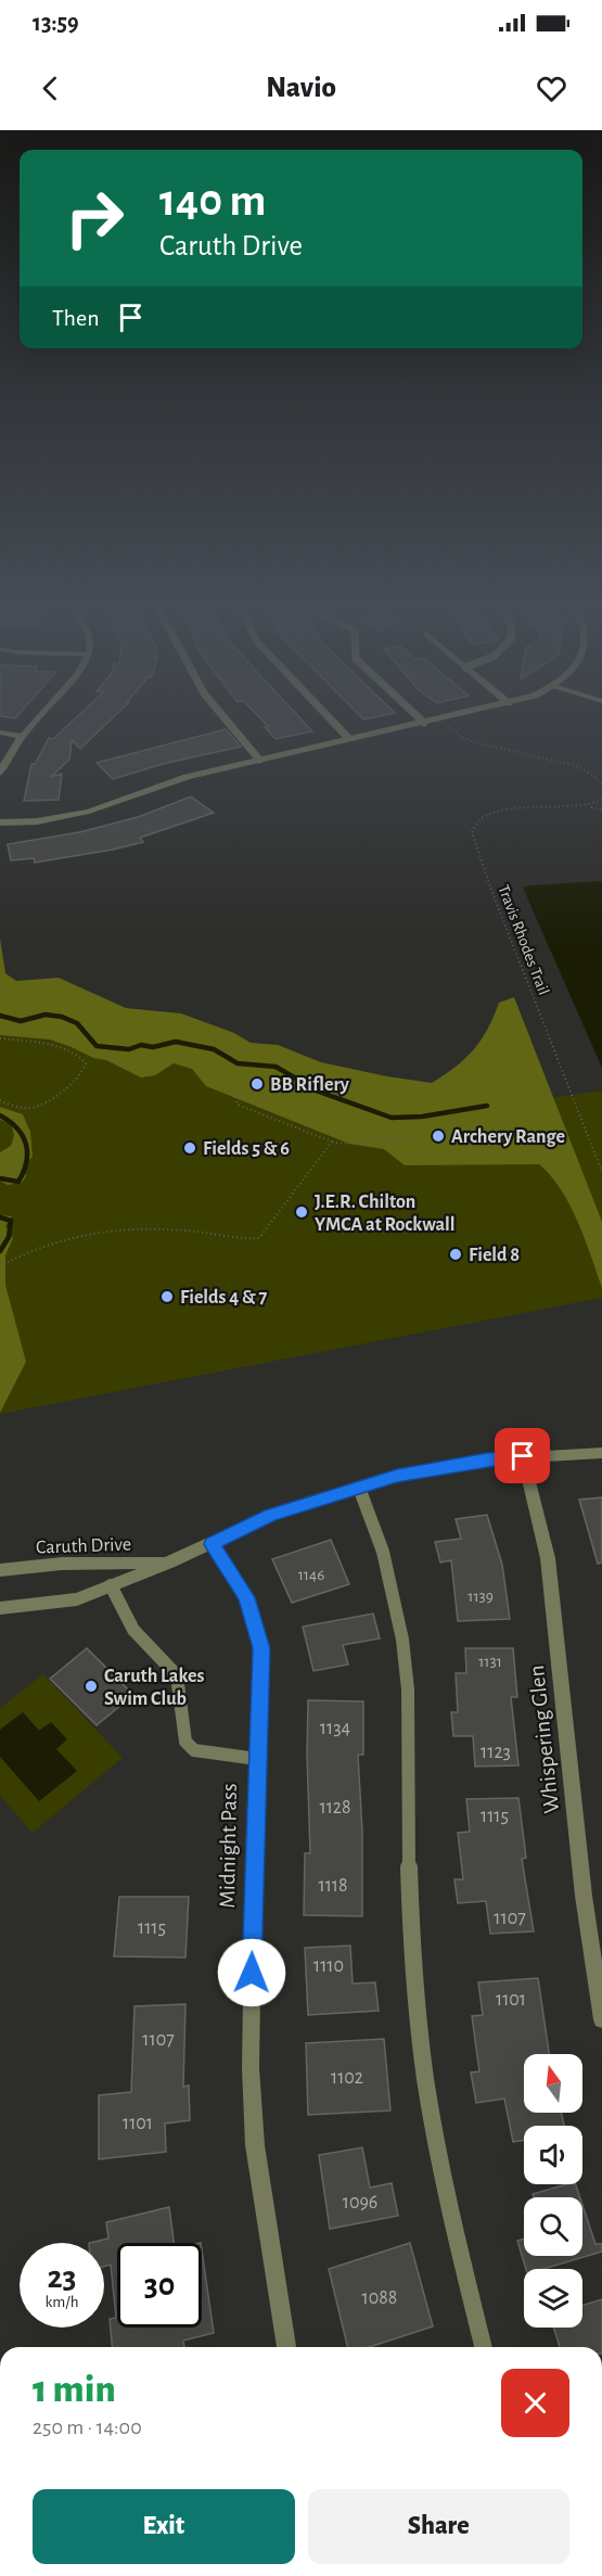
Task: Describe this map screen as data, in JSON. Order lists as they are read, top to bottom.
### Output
{
  "streets": {
    "street": ["Caruth Drive", "Whispering Glen", "Midnight Pass"],
    "path": ["Travis Rhodes Trail"]
  },
  "crossings": [
    ["Caruth Drive", "Whispering Glen"],
    ["Caruth Drive", "Midnight Pass"]
  ],
  "places": [
    "BB Riflery",
    "Archery Range",
    "Fields 5 & 6",
    "J.E.R. Chilton YMCA at Rockwall",
    "Field 8",
    "Fields 4 & 7",
    "Caruth Lakes Swim Club"
  ],
  "house_numbers": [
    "1146",
    "1139",
    "1131",
    "1134",
    "1123",
    "1128",
    "1115",
    "1118",
    "1107",
    "1115",
    "1110",
    "1101",
    "1107",
    "1102",
    "1101",
    "1096",
    "1088"
  ],
  "north": "top",
  "page": {
    "status": "13:59",
    "header": "Navio",
    "turn": ["140 m", "Caruth Drive"],
    "then": "Then",
    "speed": "23 km/h",
    "limit": "30",
    "heading": ["1 min", "250 m · 14:00"],
    "buttons": ["Exit", "Share"]
  }
}
